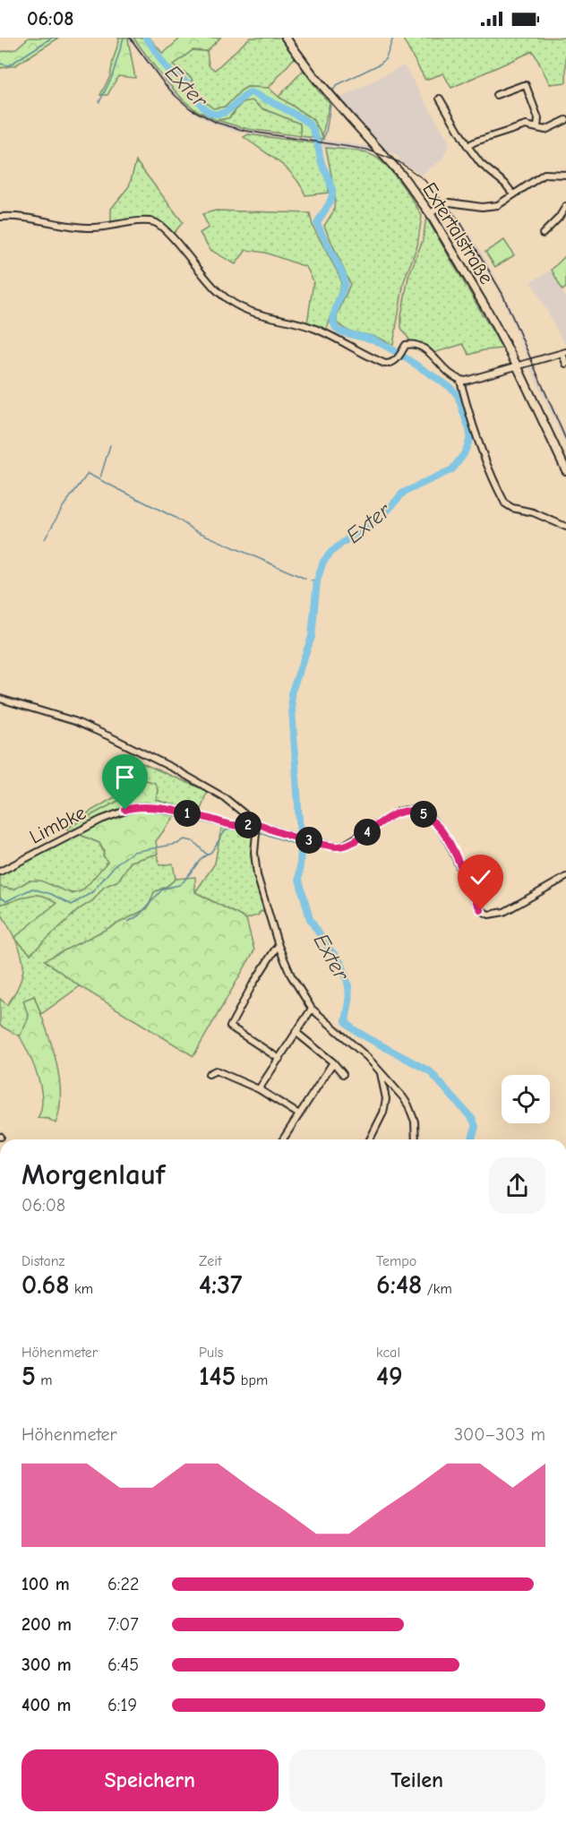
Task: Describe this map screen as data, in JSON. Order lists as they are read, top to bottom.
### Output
{
  "streets": {
    "main road": ["Extertalstraße"],
    "street": ["Limbke"]
  },
  "water": ["Exter"],
  "page": {
    "status": "06:08",
    "pins": [
      "1",
      "5",
      "2",
      "4",
      "3"
    ],
    "heading": ["Morgenlauf", "06:08"],
    "stats": [
      ["Distanz", "0.68 km"],
      ["Zeit", "4:37"],
      ["Tempo", "6:48 /km"],
      ["Höhenmeter", "5 m"],
      ["Puls", "145 bpm"],
      ["kcal", "49"]
    ],
    "chart": ["Höhenmeter", "300–303 m"],
    "list": [
      {
        "name": "100 m",
        "note": "6:22"
      },
      {
        "name": "200 m",
        "note": "7:07"
      },
      {
        "name": "300 m",
        "note": "6:45"
      },
      {
        "name": "400 m",
        "note": "6:19"
      }
    ],
    "buttons": ["Speichern", "Teilen"]
  }
}
